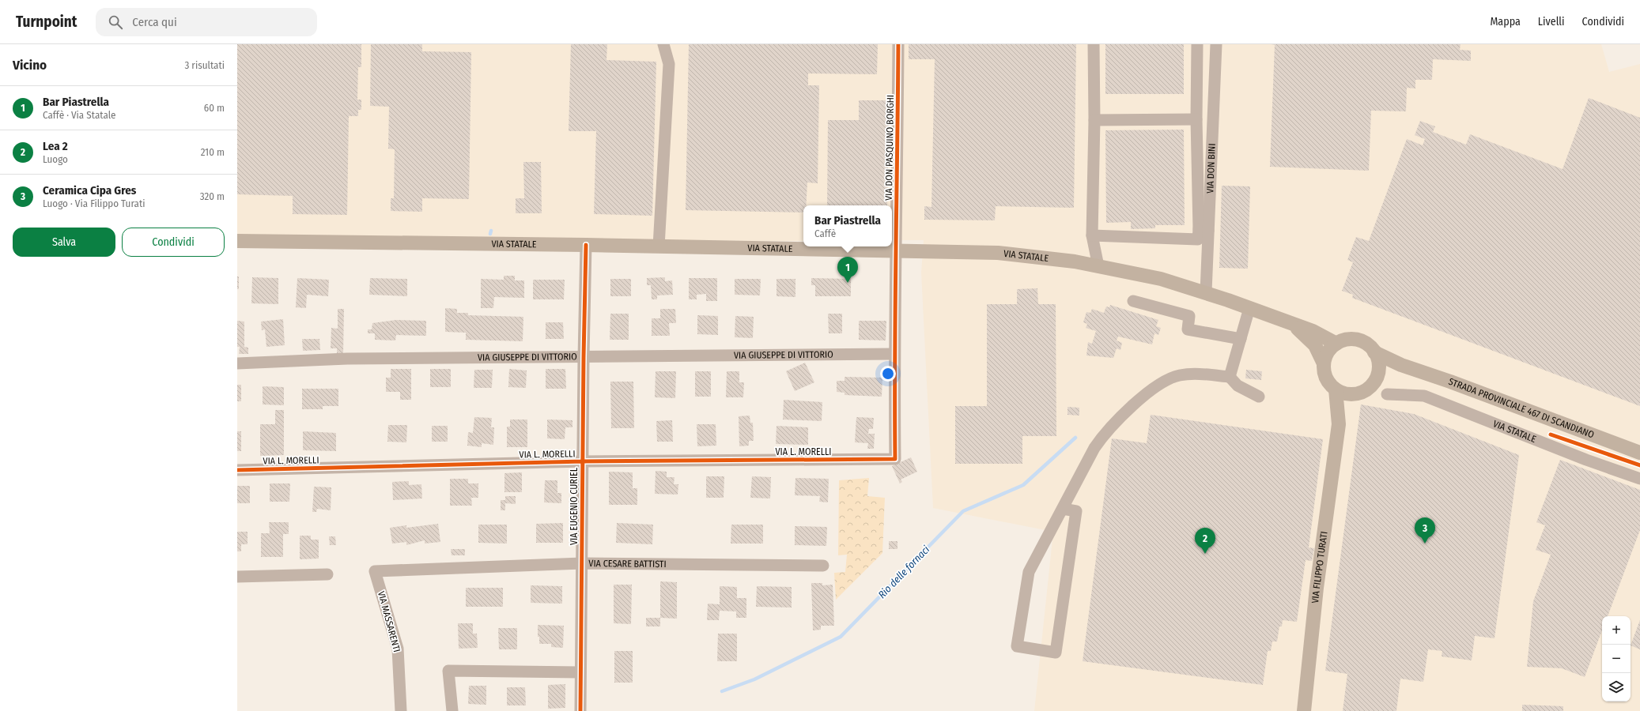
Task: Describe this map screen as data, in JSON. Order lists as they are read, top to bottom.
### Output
{
  "streets": {
    "main road": ["VIA STATALE", "STRADA PROVINCIALE 467 DI SCANDIANO", "VIA FILIPPO TURATI"],
    "street": [
      "VIA DON PASQUINO BORGHI",
      "VIA DON BINI",
      "VIA GIUSEPPE DI VITTORIO",
      "VIA L. MORELLI",
      "VIA EUGENIO CURIEL",
      "VIA CESARE BATTISTI",
      "VIA MASSARENTI"
    ]
  },
  "crossings": [
    ["VIA DON PASQUINO BORGHI", "VIA STATALE"],
    ["VIA DON PASQUINO BORGHI", "VIA GIUSEPPE DI VITTORIO"],
    ["VIA DON PASQUINO BORGHI", "VIA L. MORELLI"],
    ["VIA DON BINI", "VIA STATALE"],
    ["VIA STATALE", "VIA EUGENIO CURIEL"],
    ["VIA STATALE", "VIA FILIPPO TURATI"],
    ["VIA GIUSEPPE DI VITTORIO", "VIA EUGENIO CURIEL"],
    ["VIA L. MORELLI", "VIA EUGENIO CURIEL"],
    ["VIA EUGENIO CURIEL", "VIA CESARE BATTISTI"],
    ["VIA CESARE BATTISTI", "VIA MASSARENTI"]
  ],
  "water": ["Rio delle fornaci"],
  "page": {
    "header": "Turnpoint",
    "search": "Cerca qui",
    "nav": ["Mappa", "Livelli", "Condividi"],
    "heading": ["Vicino", "3 risultati"],
    "list": [
      {
        "mark": "1",
        "name": "Bar Piastrella",
        "note": "Caffè · Via Statale",
        "value": "60 m"
      },
      {
        "mark": "2",
        "name": "Lea 2",
        "note": "Luogo",
        "value": "210 m"
      },
      {
        "mark": "3",
        "name": "Ceramica Cipa Gres",
        "note": "Luogo · Via Filippo Turati",
        "value": "320 m"
      }
    ],
    "popup": ["Bar Piastrella", "Caffè"],
    "buttons": ["Salva", "Condividi"],
    "pins": ["1", "3", "2"],
    "map_buttons": ["+", "−"]
  }
}
